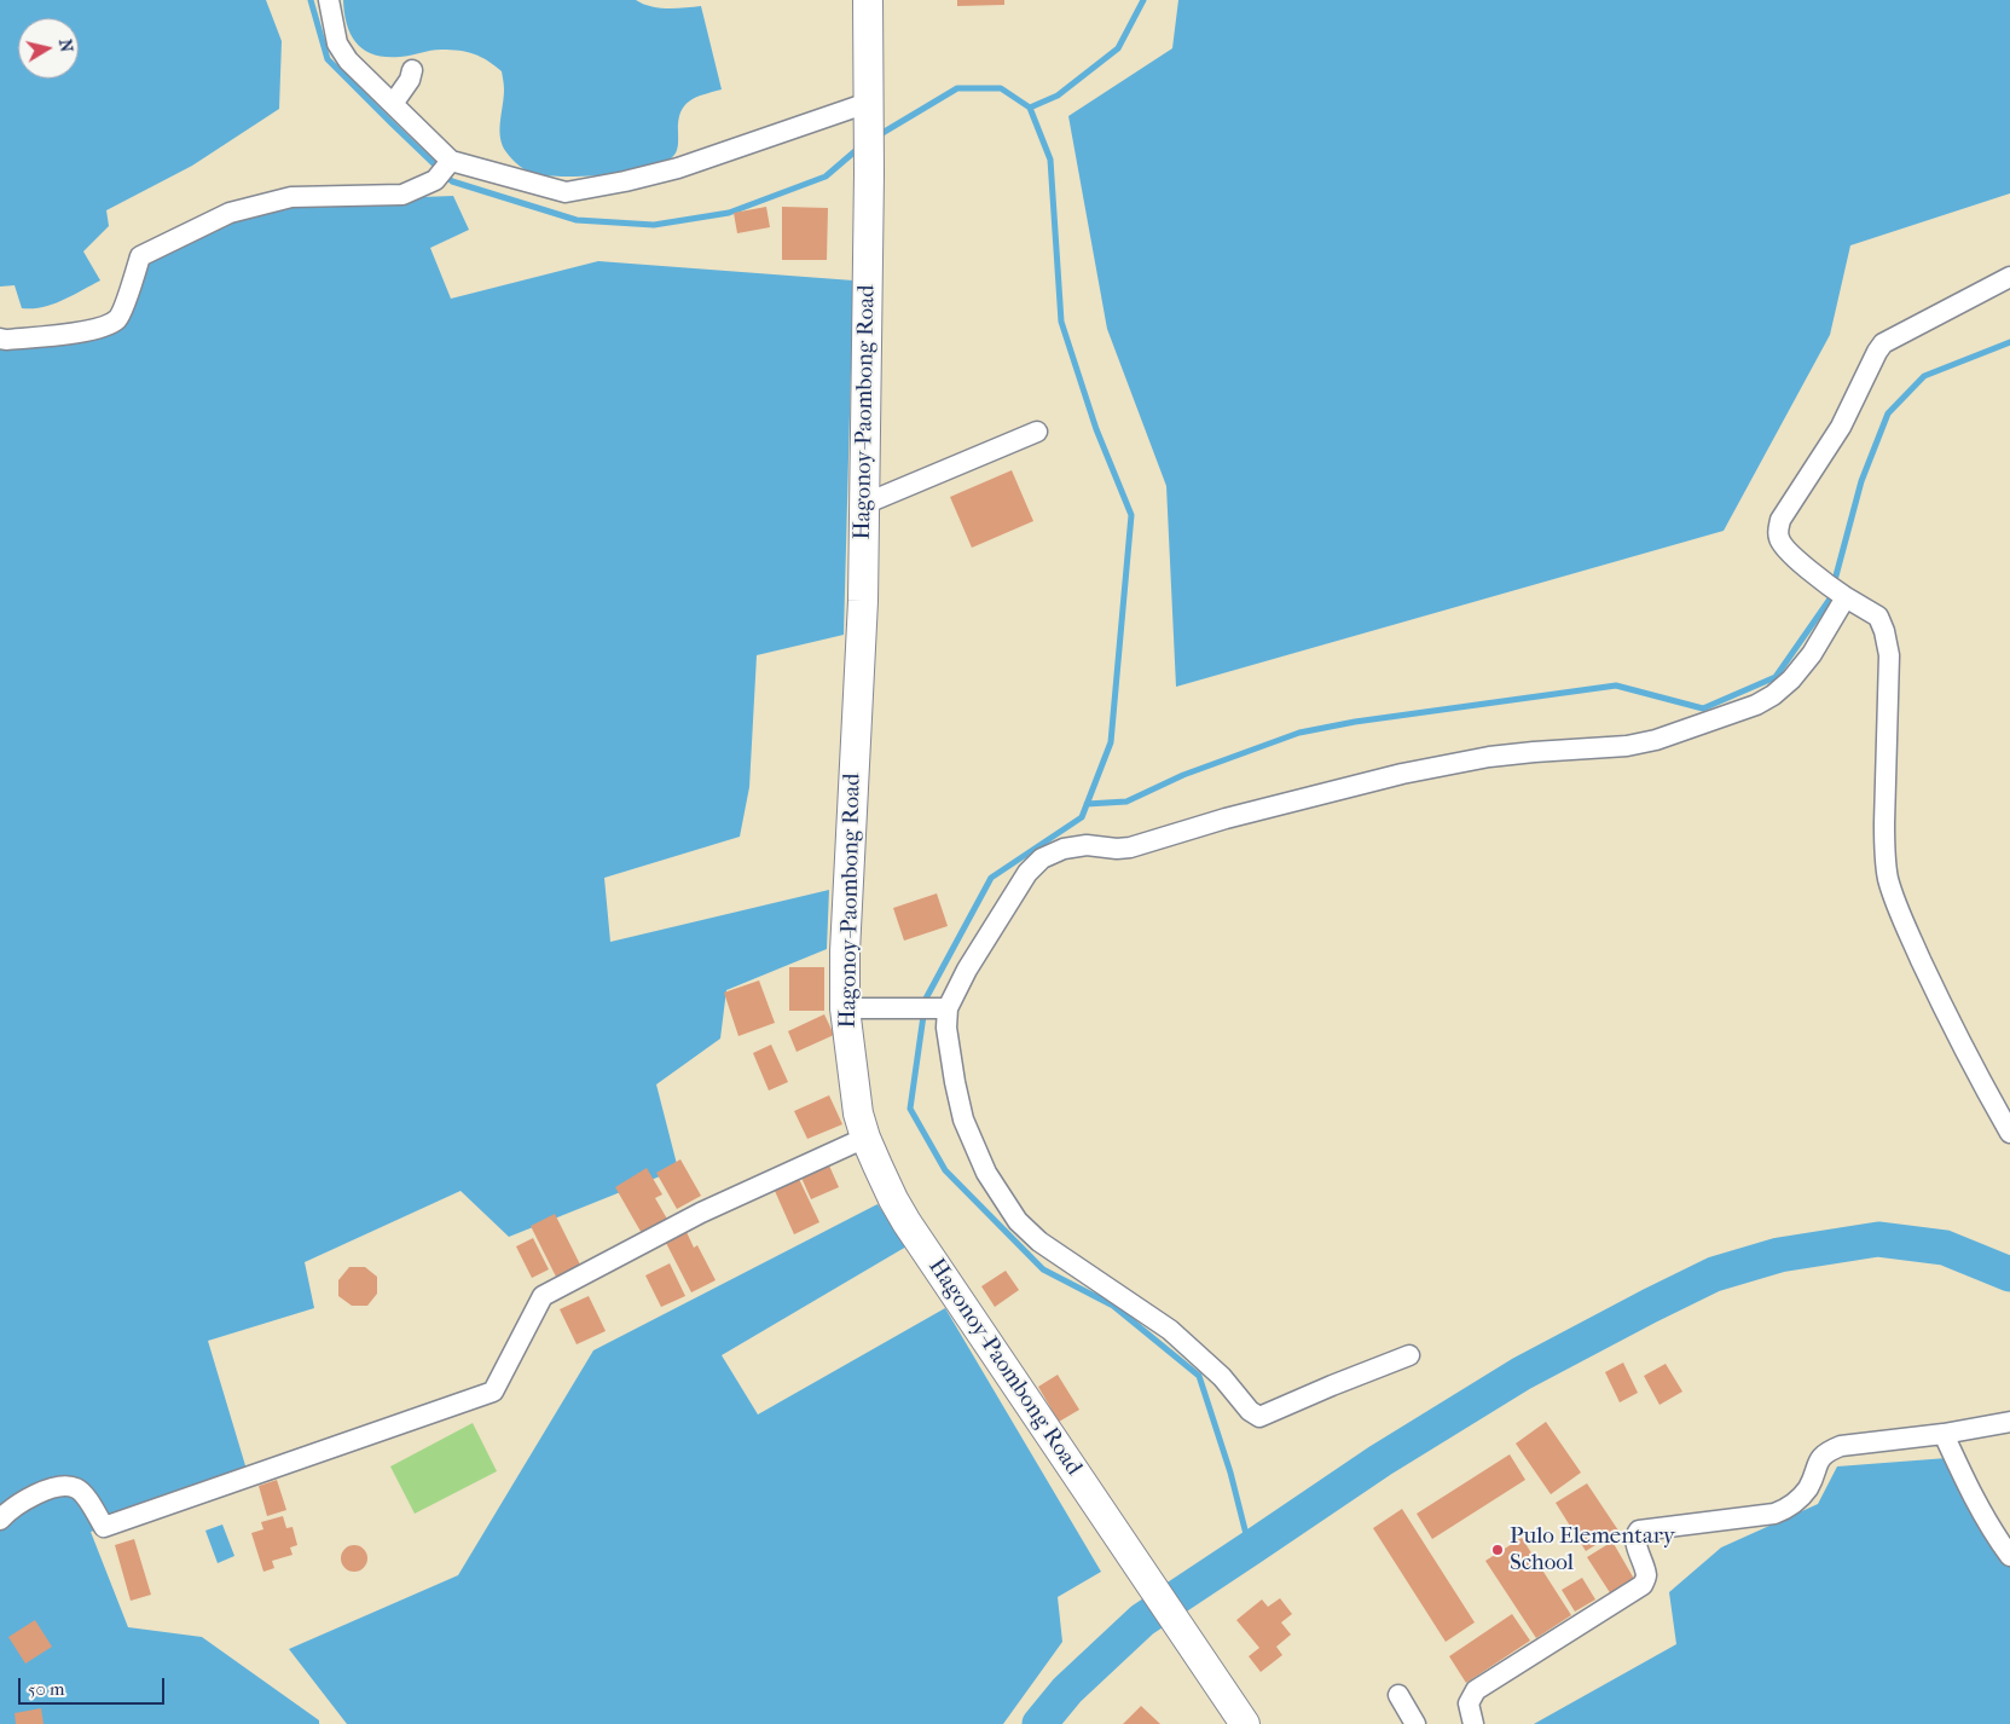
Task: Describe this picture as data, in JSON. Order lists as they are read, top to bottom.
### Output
{
  "streets": {
    "main road": ["Hagonoy-Paombong Road"]
  },
  "places": ["Pulo Elementary School"],
  "scale_bar": "50 m",
  "north": "right"
}
